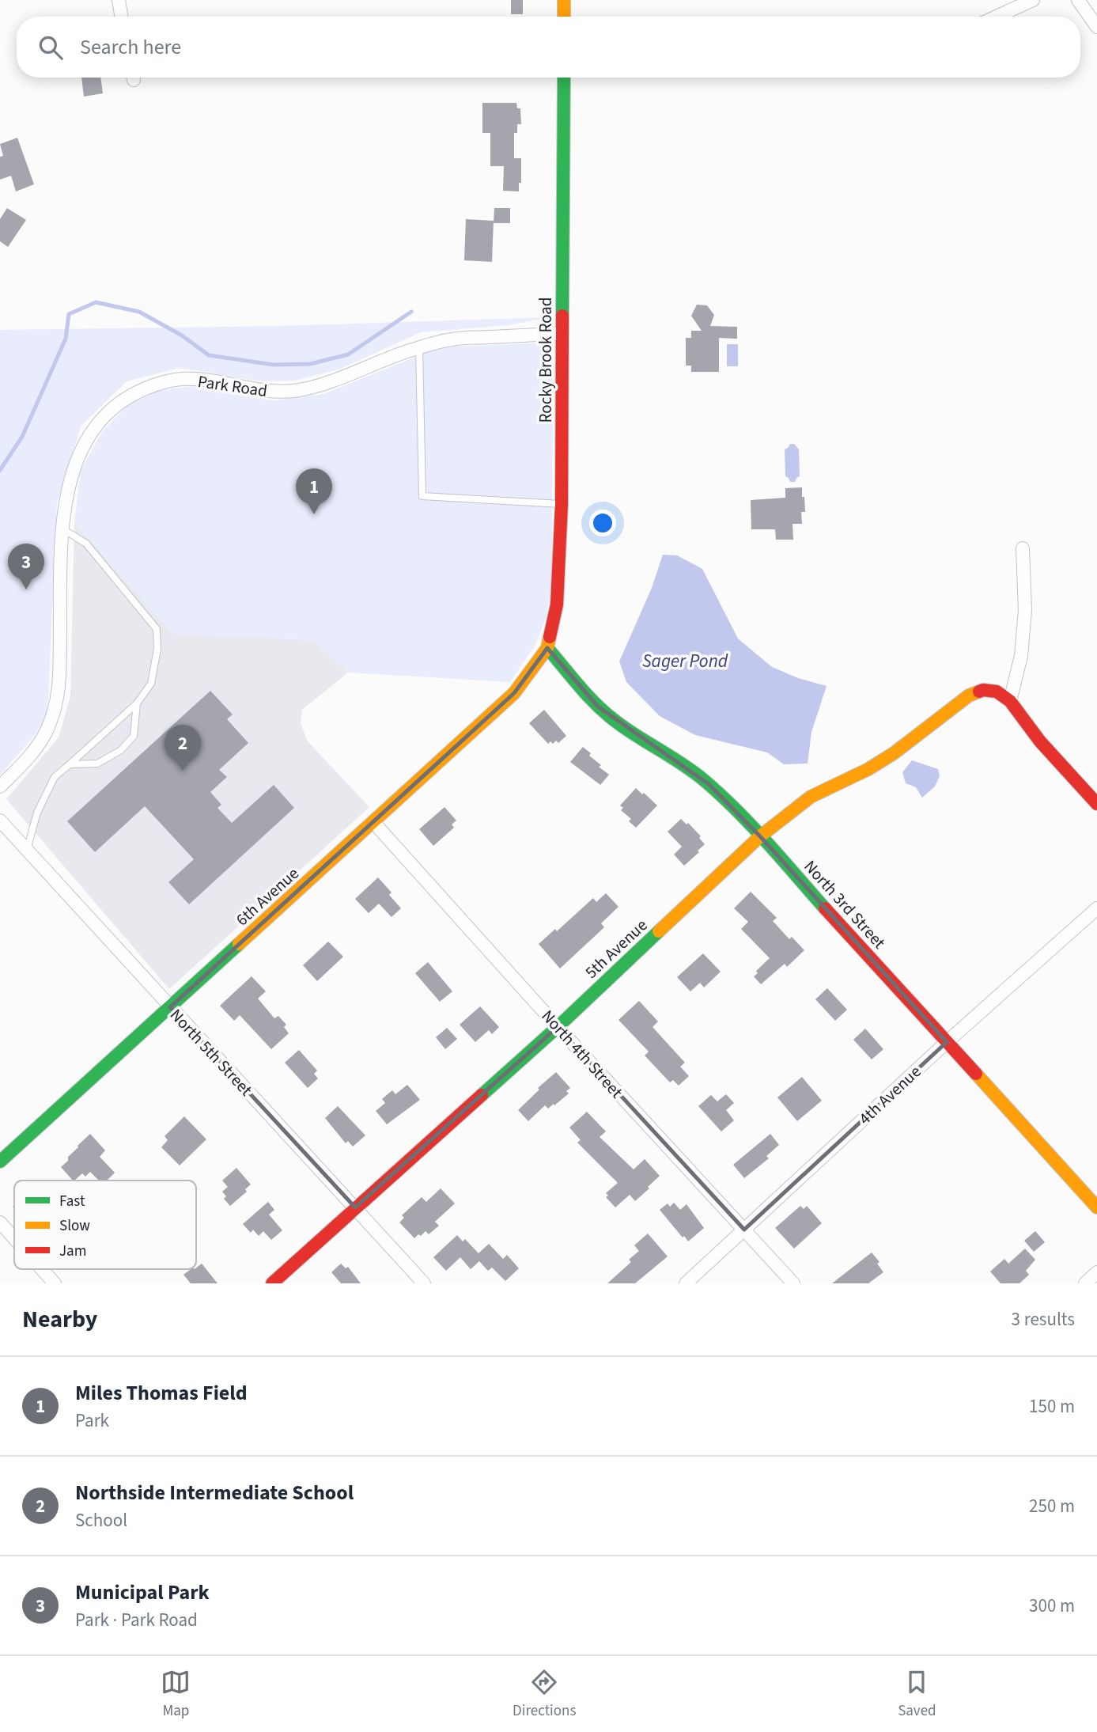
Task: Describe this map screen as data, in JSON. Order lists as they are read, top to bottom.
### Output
{
  "streets": {
    "street": [
      "Rocky Brook Road",
      "Park Road",
      "6th Avenue",
      "North 3rd Street",
      "5th Avenue",
      "North 5th Street",
      "North 4th Street",
      "4th Avenue"
    ]
  },
  "crossings": [
    ["Rocky Brook Road", "Park Road"],
    ["Rocky Brook Road", "6th Avenue"],
    ["Rocky Brook Road", "North 3rd Street"],
    ["6th Avenue", "North 3rd Street"],
    ["6th Avenue", "North 5th Street"],
    ["6th Avenue", "North 4th Street"],
    ["North 3rd Street", "5th Avenue"],
    ["North 3rd Street", "4th Avenue"],
    ["5th Avenue", "North 5th Street"],
    ["5th Avenue", "North 4th Street"],
    ["North 4th Street", "4th Avenue"]
  ],
  "water": ["Sager Pond"],
  "legend": ["Fast", "Slow", "Jam"],
  "page": {
    "search": "Search here",
    "pins": ["1", "3", "2"],
    "heading": ["Nearby", "3 results"],
    "list": [
      {
        "mark": "1",
        "name": "Miles Thomas Field",
        "note": "Park",
        "value": "150 m"
      },
      {
        "mark": "2",
        "name": "Northside Intermediate School",
        "note": "School",
        "value": "250 m"
      },
      {
        "mark": "3",
        "name": "Municipal Park",
        "note": "Park · Park Road",
        "value": "300 m"
      }
    ],
    "nav": ["Map", "Directions", "Saved"]
  }
}
